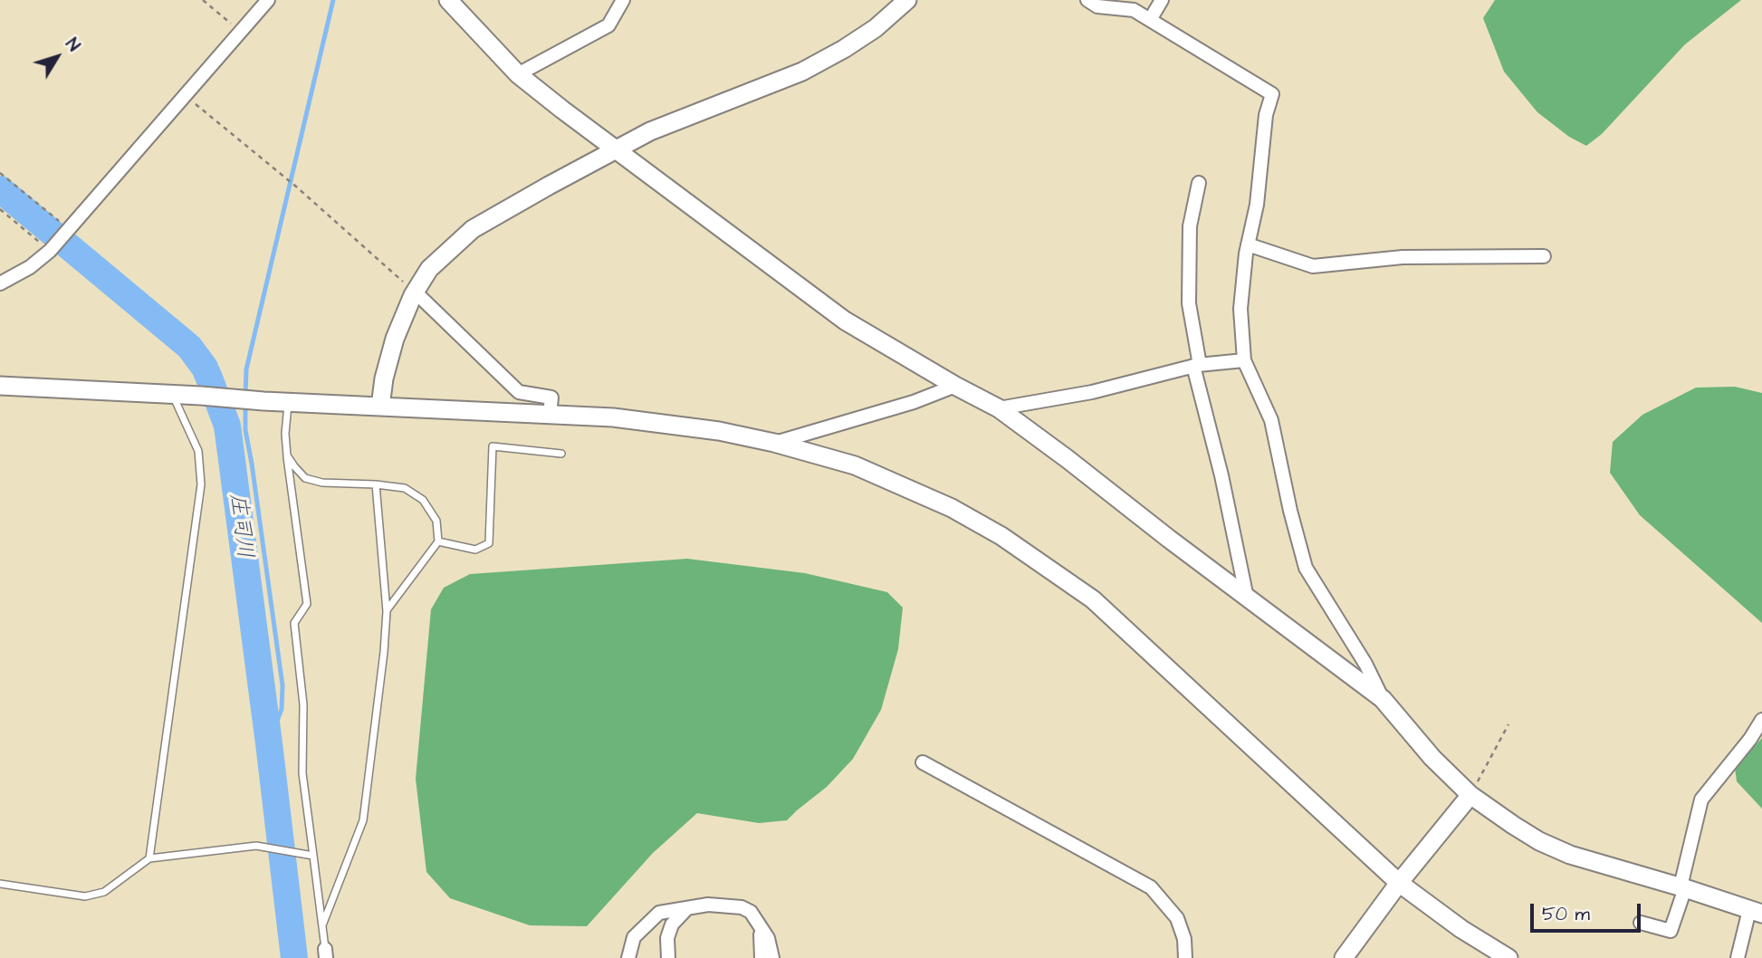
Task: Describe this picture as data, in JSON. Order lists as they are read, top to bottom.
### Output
{
  "water": ["庄司川"],
  "scale_bar": "50 m",
  "north": "top right"
}
